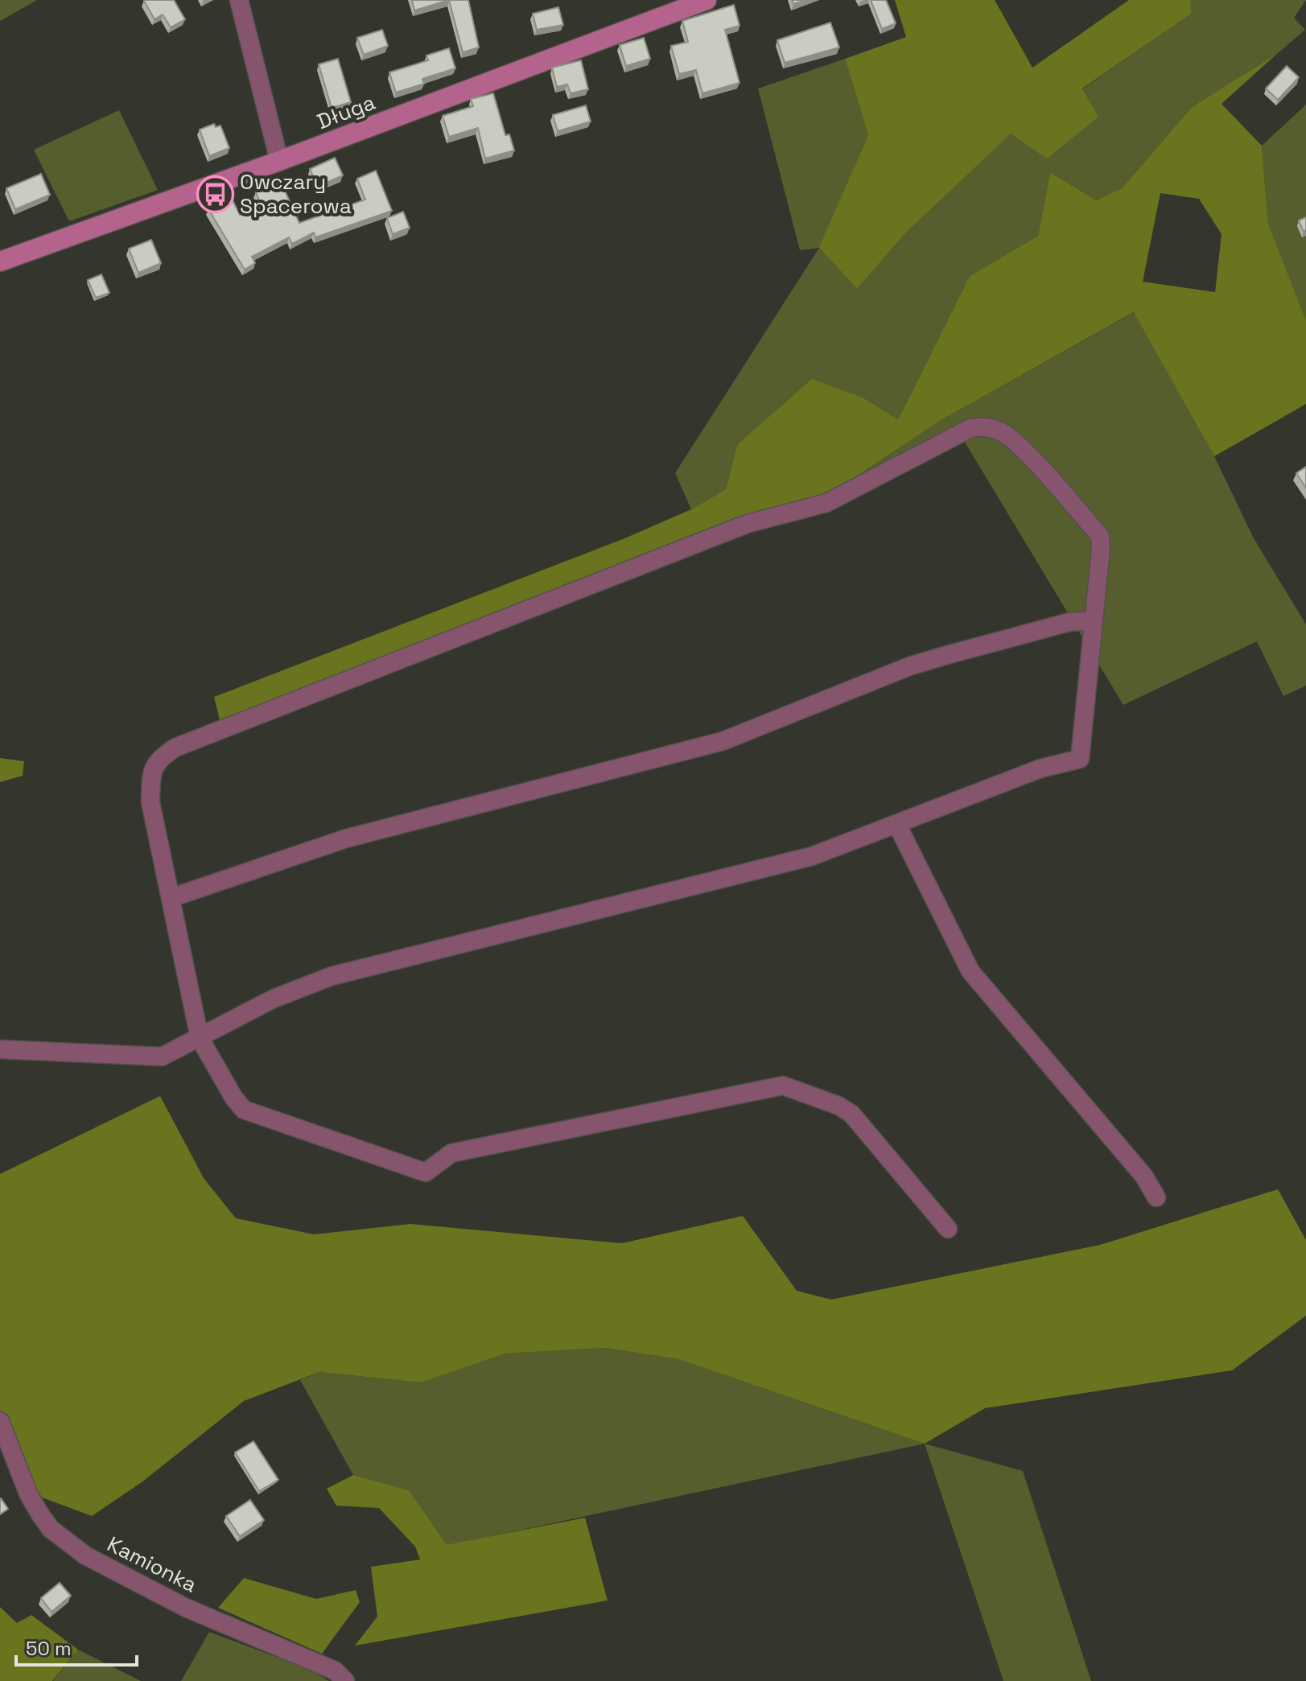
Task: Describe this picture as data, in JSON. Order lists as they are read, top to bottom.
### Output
{
  "streets": {
    "street": ["Długa", "Kamionka"]
  },
  "places": {
    "bus stop": ["Owczary Spacerowa"]
  },
  "scale_bar": "50 m"
}
